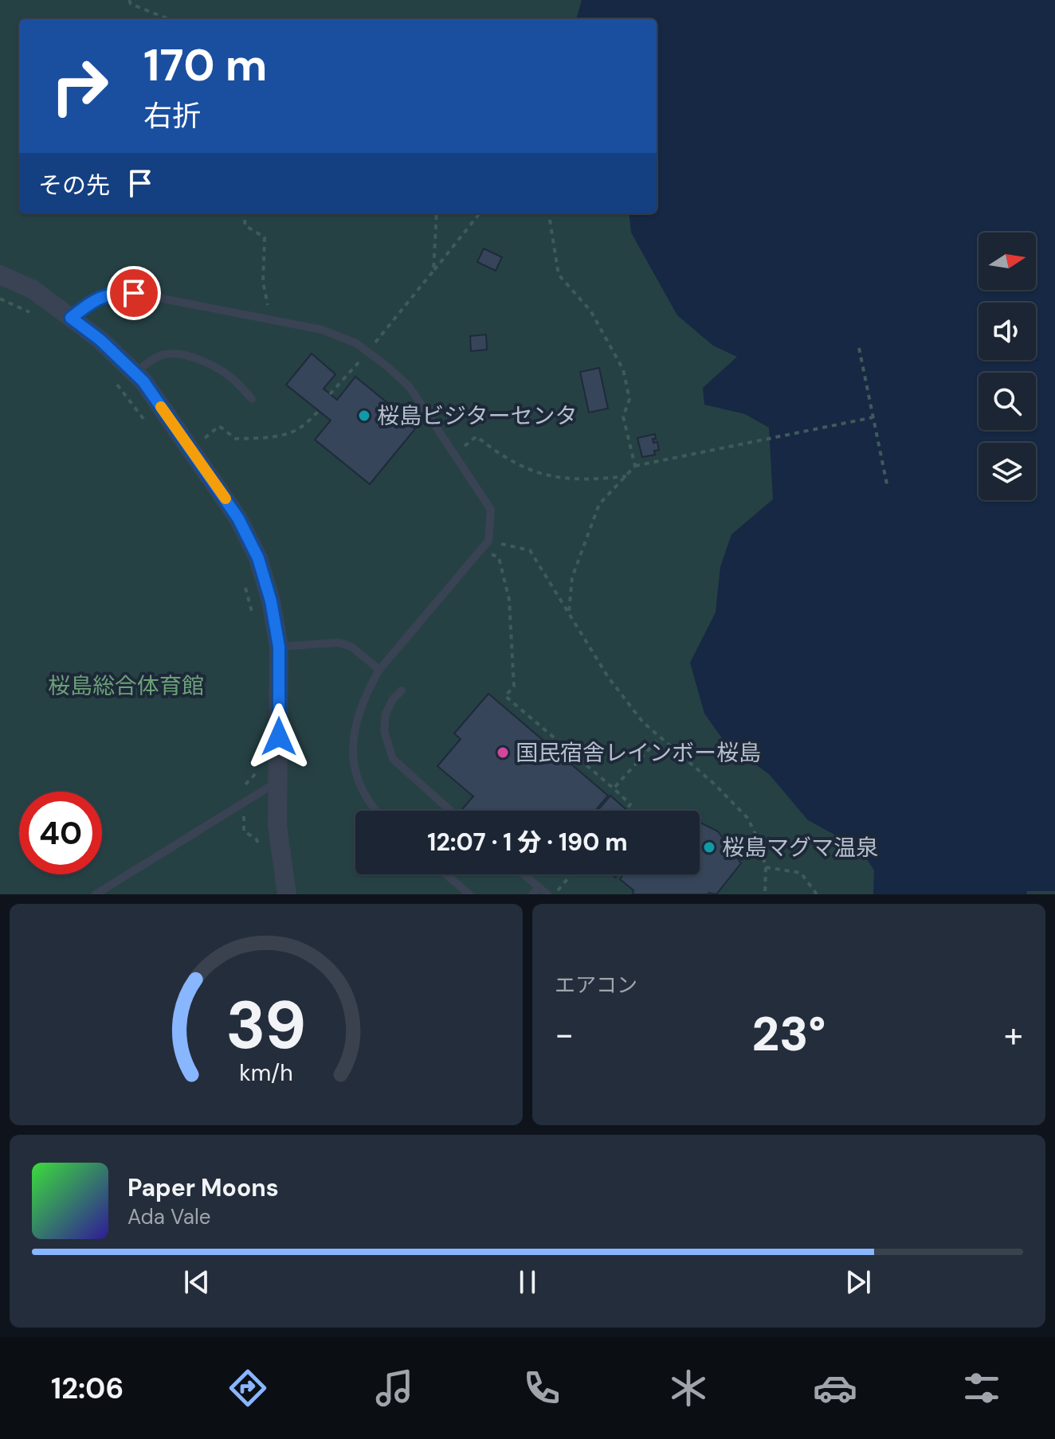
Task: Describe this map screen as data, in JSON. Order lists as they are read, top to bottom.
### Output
{
  "parks": ["桜島総合体育館"],
  "places": ["桜島ビジターセンタ", "国民宿舎レインボー桜島", "桜島マグマ温泉"],
  "north": "right",
  "page": {
    "turn": ["170 m", "右折"],
    "then": "その先",
    "limit": "40",
    "trip": "12:07 · 1 分 · 190 m",
    "tile": "エアコン",
    "heat": ["−", "23°", "+"],
    "song": ["Paper Moons", "Ada Vale"],
    "tabs": "12:06",
    "gauge": ["39", "km/h"]
  }
}
